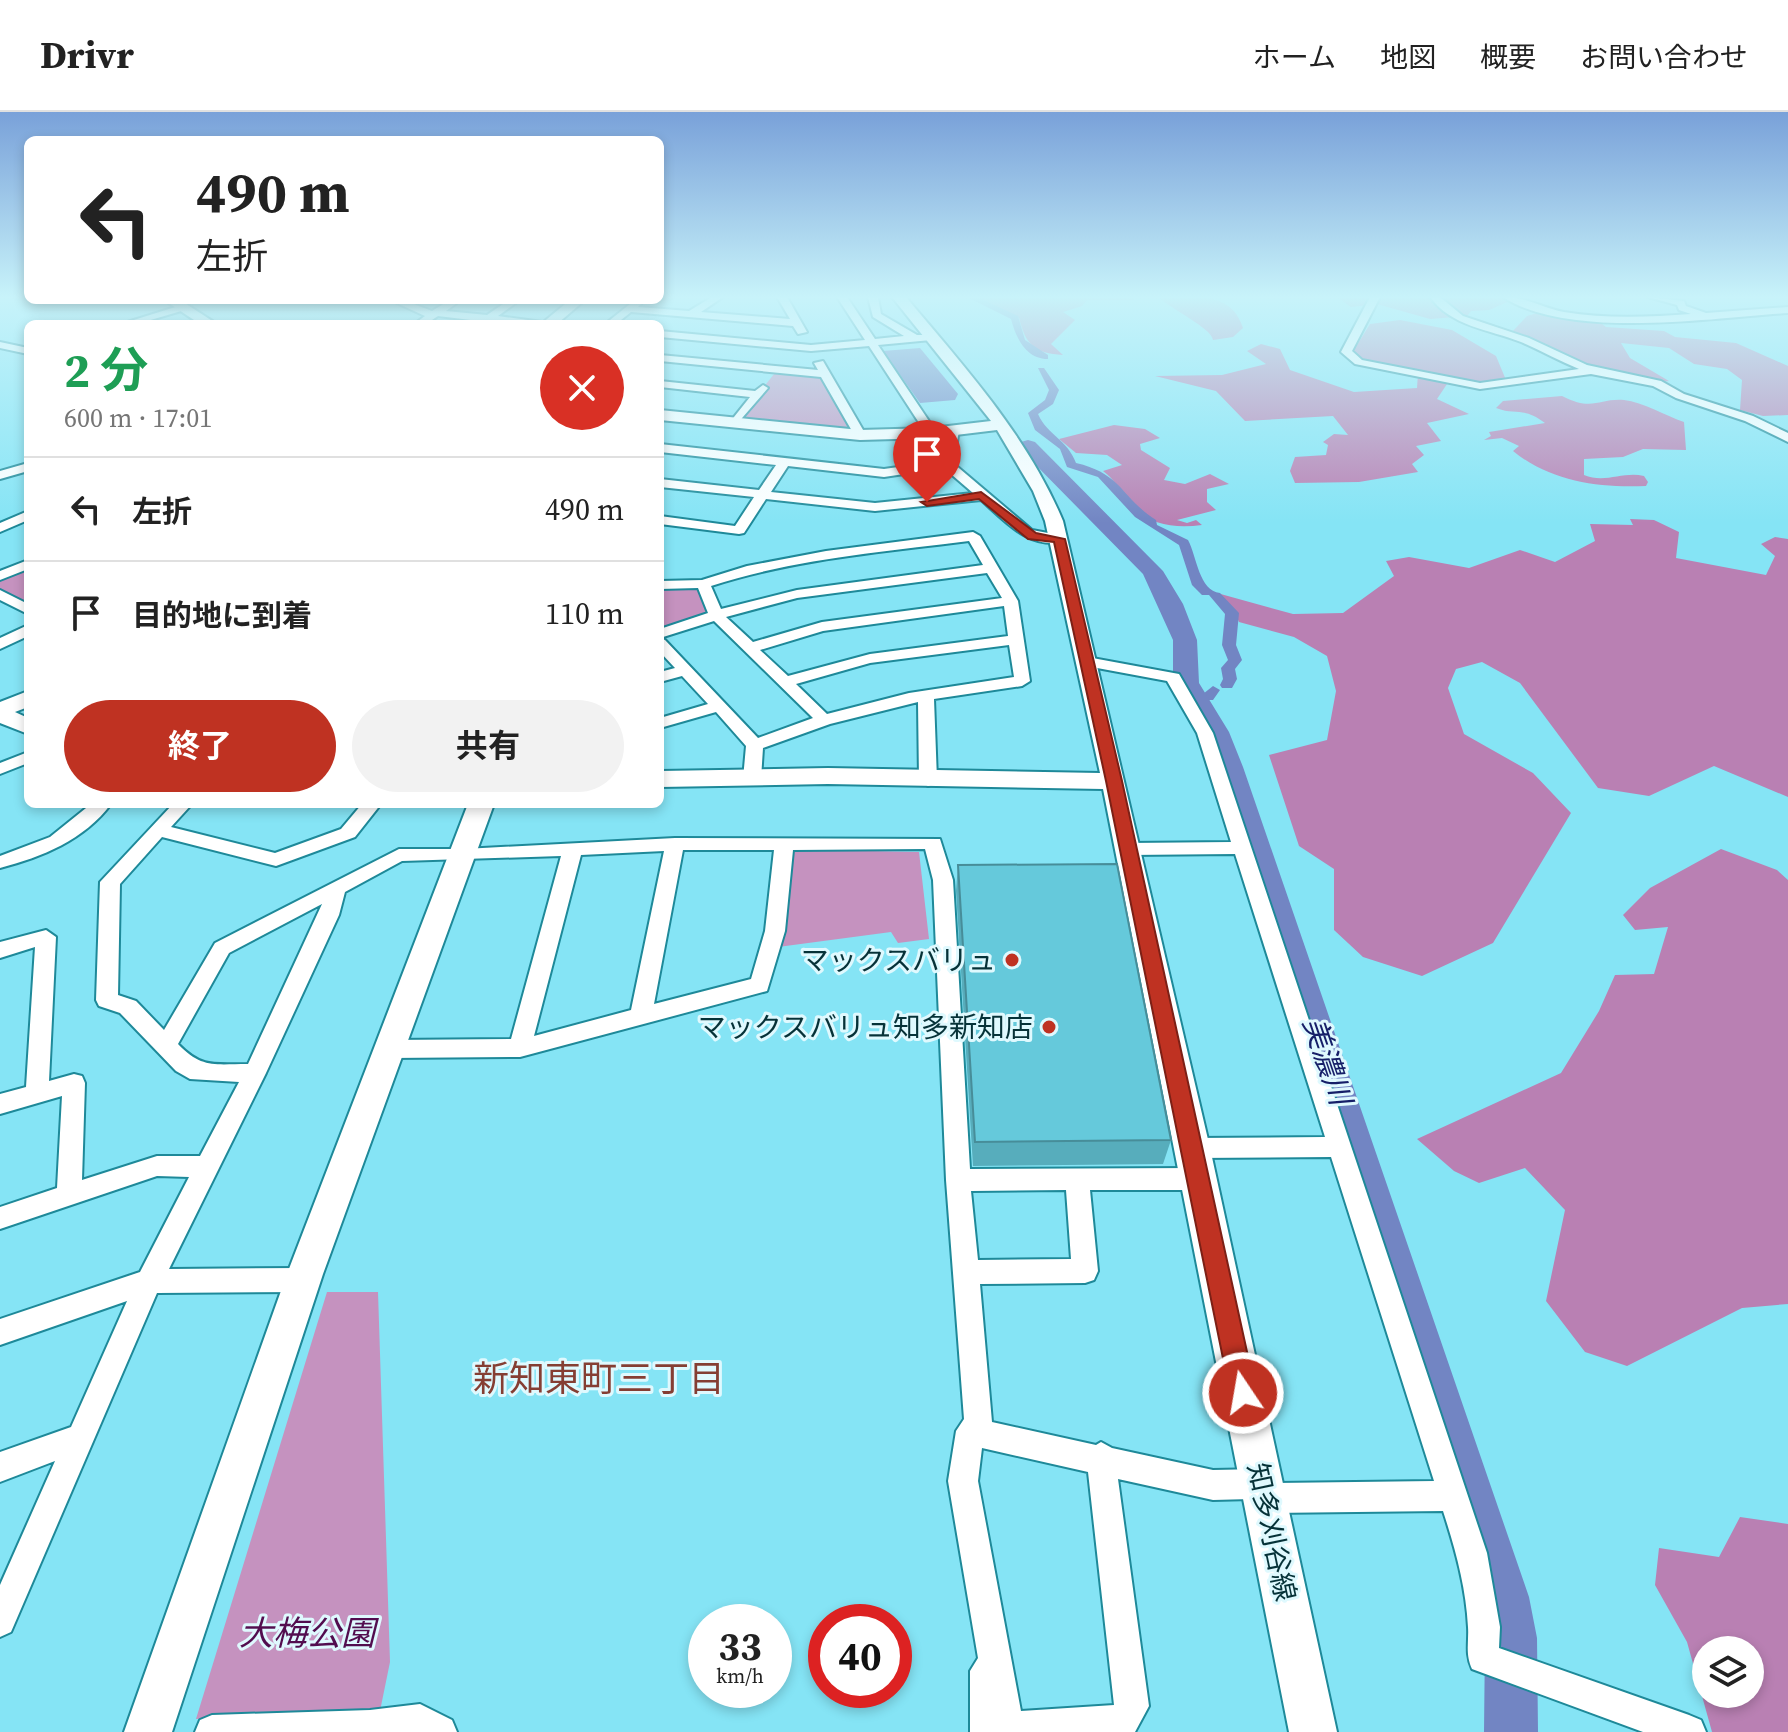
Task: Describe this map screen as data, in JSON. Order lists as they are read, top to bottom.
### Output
{
  "streets": {
    "street": ["知多刈谷線"]
  },
  "districts": ["新知東町三丁目"],
  "water": ["美濃川"],
  "parks": ["大梅公園"],
  "places": ["マックスバリュ", "マックスバリュ知多新知店"],
  "page": {
    "header": "Drivr",
    "nav": [
      "ホーム",
      "地図",
      "概要",
      "お問い合わせ"
    ],
    "turn": ["490 m", "左折"],
    "heading": ["2 分", "600 m · 17:01"],
    "list": [
      {
        "name": "左折",
        "value": "490 m"
      },
      {
        "name": "目的地に到着",
        "value": "110 m"
      }
    ],
    "buttons": ["終了", "共有"],
    "speed": "33 km/h",
    "limit": "40"
  }
}
